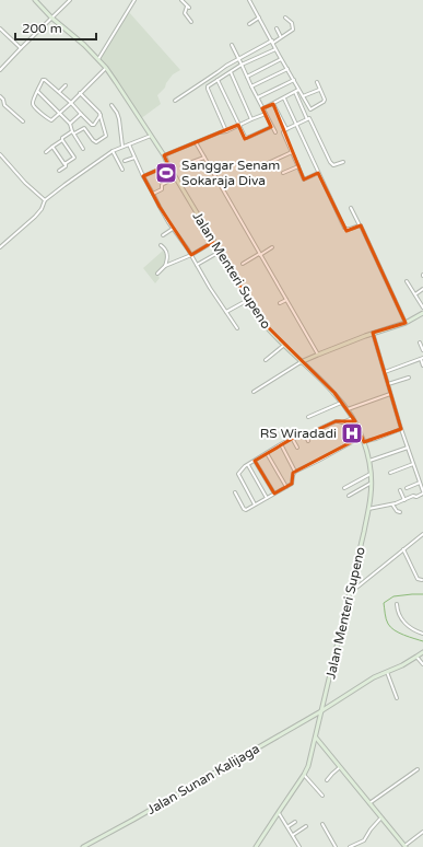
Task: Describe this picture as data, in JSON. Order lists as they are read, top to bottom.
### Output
{
  "streets": {
    "main road": ["Jalan Menteri Supeno", "Jalan Sunan Kalijaga"]
  },
  "crossings": [
    ["Jalan Menteri Supeno", "Jalan Sunan Kalijaga"]
  ],
  "places": {
    "sports": ["Sanggar Senam Sokaraja Diva"],
    "hospital": ["RS Wiradadi"]
  },
  "scale_bar": "200 m"
}
